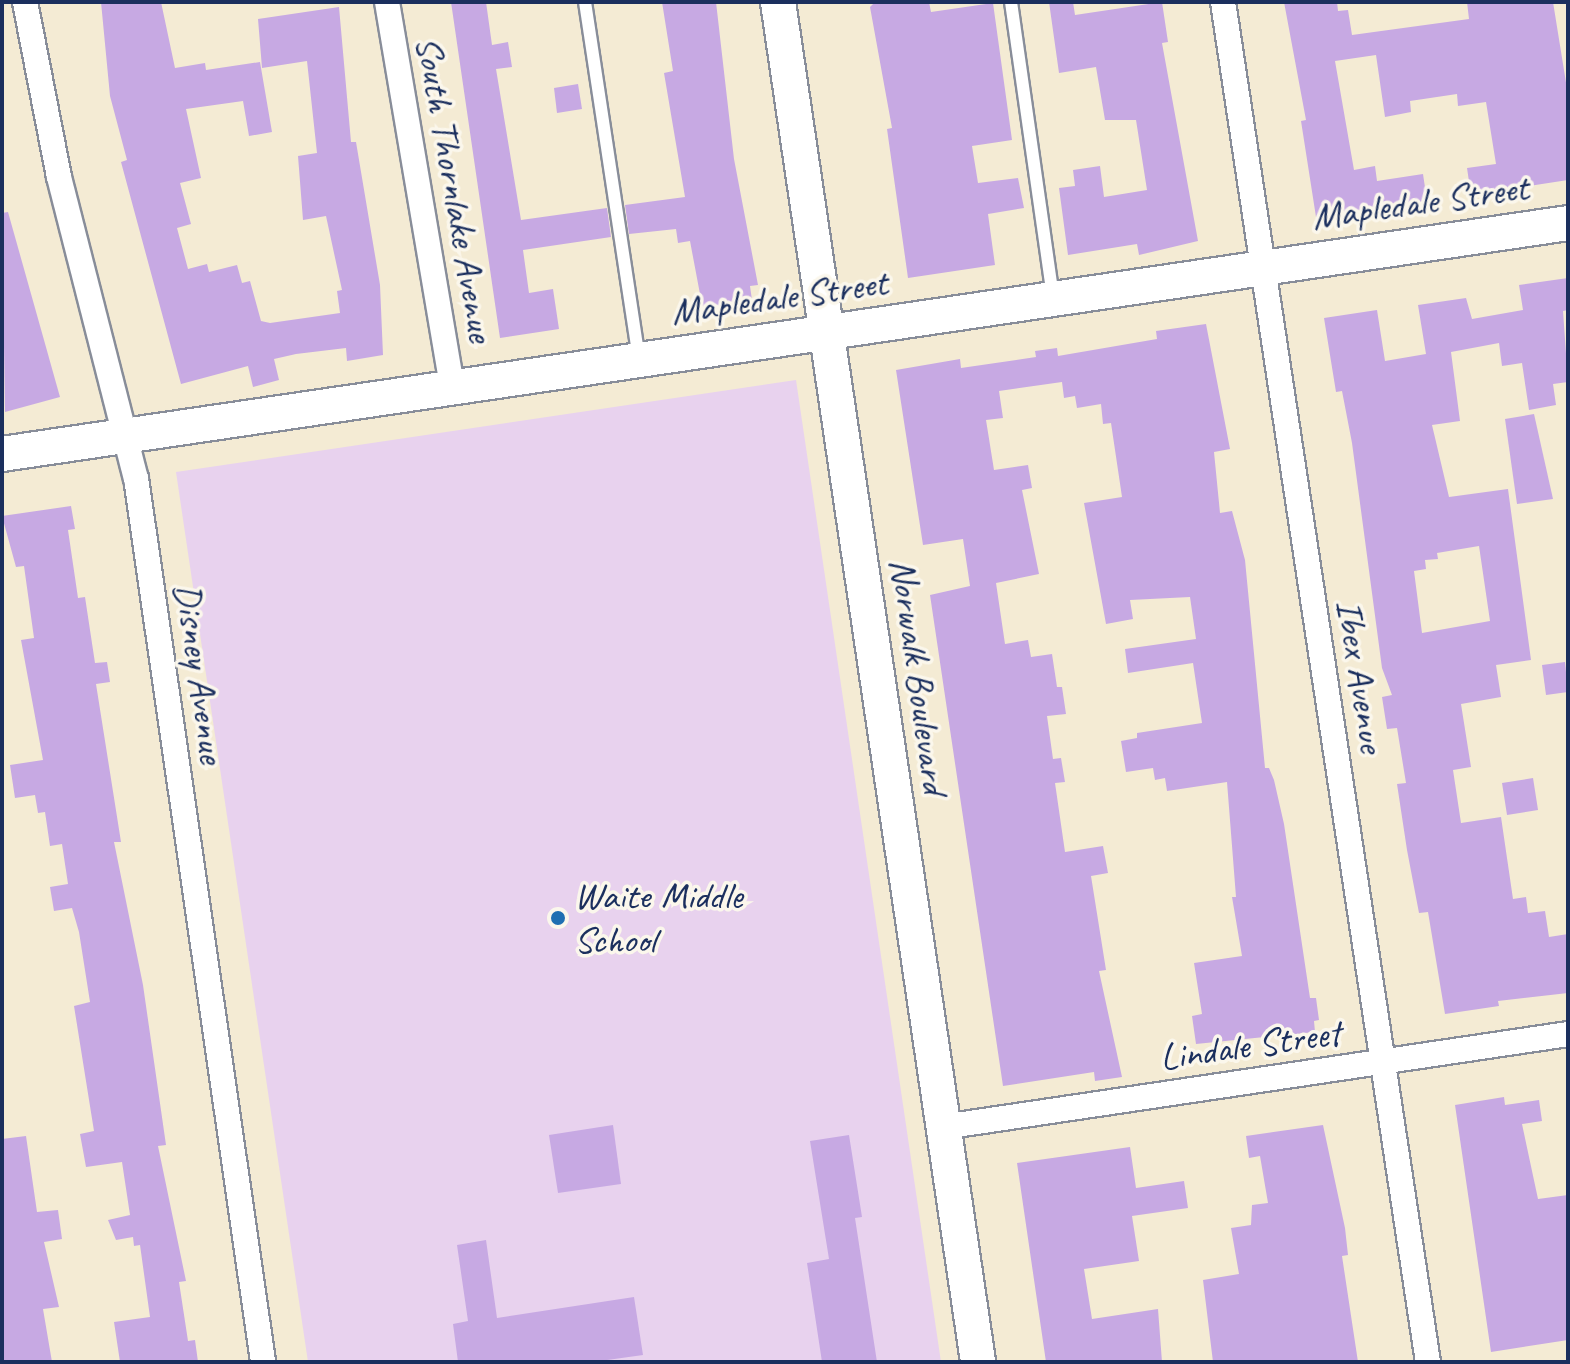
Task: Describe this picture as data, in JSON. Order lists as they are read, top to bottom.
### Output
{
  "streets": {
    "street": [
      "South Thornlake Avenue",
      "Mapledale Street",
      "Disney Avenue",
      "Norwalk Boulevard",
      "Ibex Avenue",
      "Lindale Street"
    ]
  },
  "crossings": [
    ["South Thornlake Avenue", "Mapledale Street"],
    ["Mapledale Street", "Disney Avenue"],
    ["Mapledale Street", "Norwalk Boulevard"],
    ["Mapledale Street", "Ibex Avenue"],
    ["Norwalk Boulevard", "Lindale Street"],
    ["Ibex Avenue", "Lindale Street"]
  ],
  "places": ["Waite Middle School"]
}
